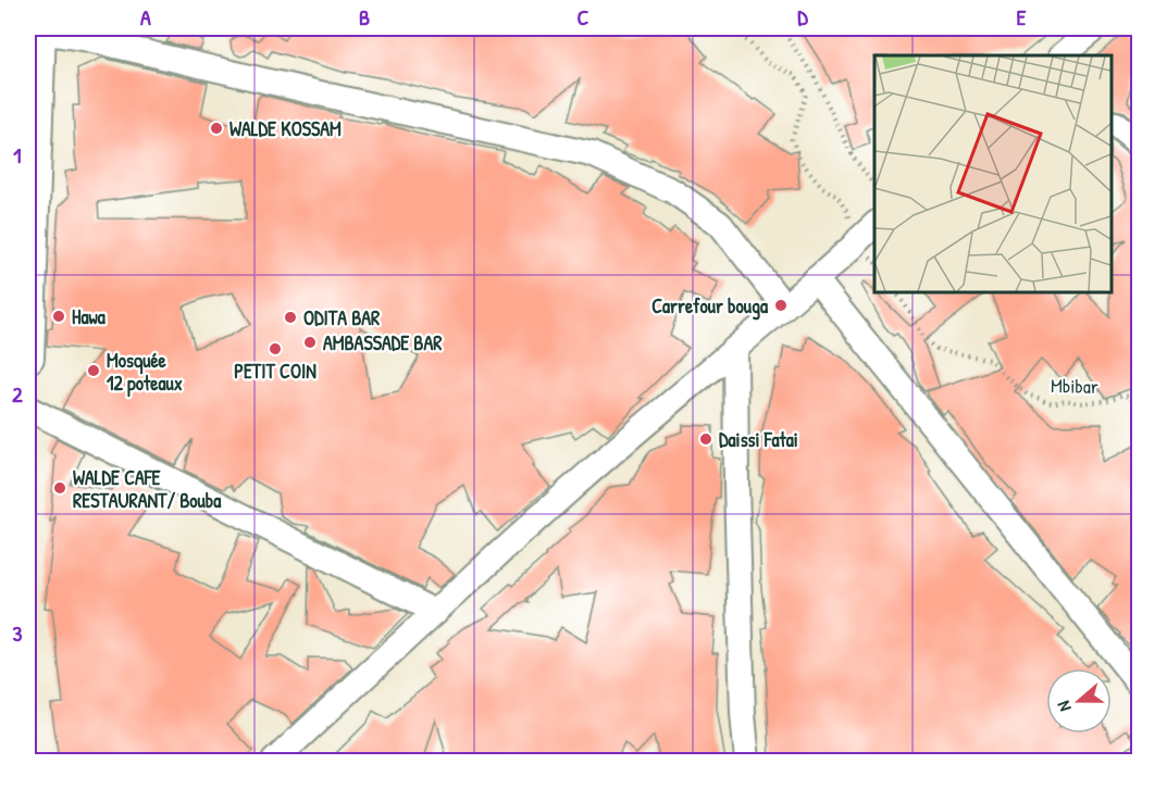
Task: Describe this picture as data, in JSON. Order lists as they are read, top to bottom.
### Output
{
  "streets": {
    "path": ["Mbibar"]
  },
  "places": [
    "WALDE KOSSAM",
    "Carrefour bouga",
    "Hawa",
    "ODITA BAR",
    "AMBASSADE BAR",
    "PETIT COIN",
    "Mosquée 12 poteaux",
    "Daissi Fatai",
    "WALDE CAFE RESTAURANT/ Bouba"
  ],
  "north": "left",
  "grid": {
    "columns": [
      "A",
      "B",
      "C",
      "D",
      "E"
    ],
    "rows": ["1", "2", "3"]
  }
}
